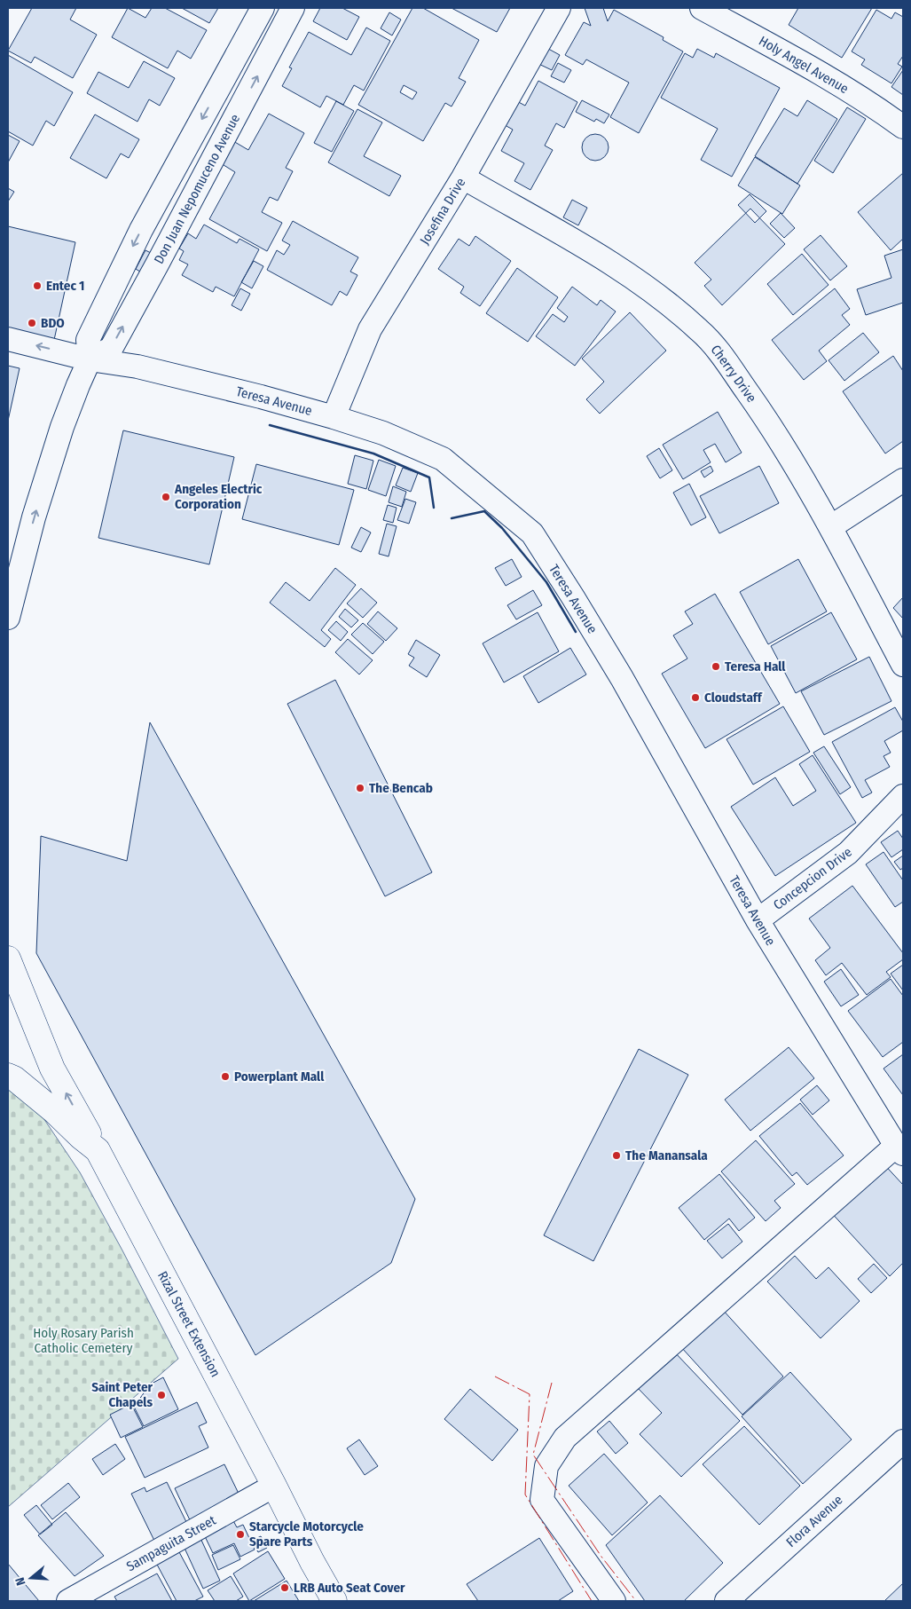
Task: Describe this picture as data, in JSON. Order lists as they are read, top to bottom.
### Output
{
  "streets": {
    "main road": ["Rizal Street Extension"],
    "street": [
      "Holy Angel Avenue",
      "Don Juan Nepomuceno Avenue",
      "Josefina Drive",
      "Cherry Drive",
      "Teresa Avenue",
      "Concepcion Drive",
      "Flora Avenue",
      "Sampaguita Street"
    ]
  },
  "crossings": [
    ["Don Juan Nepomuceno Avenue", "Teresa Avenue"],
    ["Josefina Drive", "Cherry Drive"],
    ["Josefina Drive", "Teresa Avenue"],
    ["Teresa Avenue", "Concepcion Drive"],
    ["Rizal Street Extension", "Sampaguita Street"]
  ],
  "parks": ["Holy Rosary Parish Catholic Cemetery"],
  "places": [
    "Entec 1",
    "BDO",
    "Angeles Electric Corporation",
    "Teresa Hall",
    "Cloudstaff",
    "The Bencab",
    "Powerplant Mall",
    "The Manansala",
    "Saint Peter Chapels",
    "Starcycle Motorcycle Spare Parts",
    "LRB Auto Seat Cover"
  ],
  "north": "left"
}
